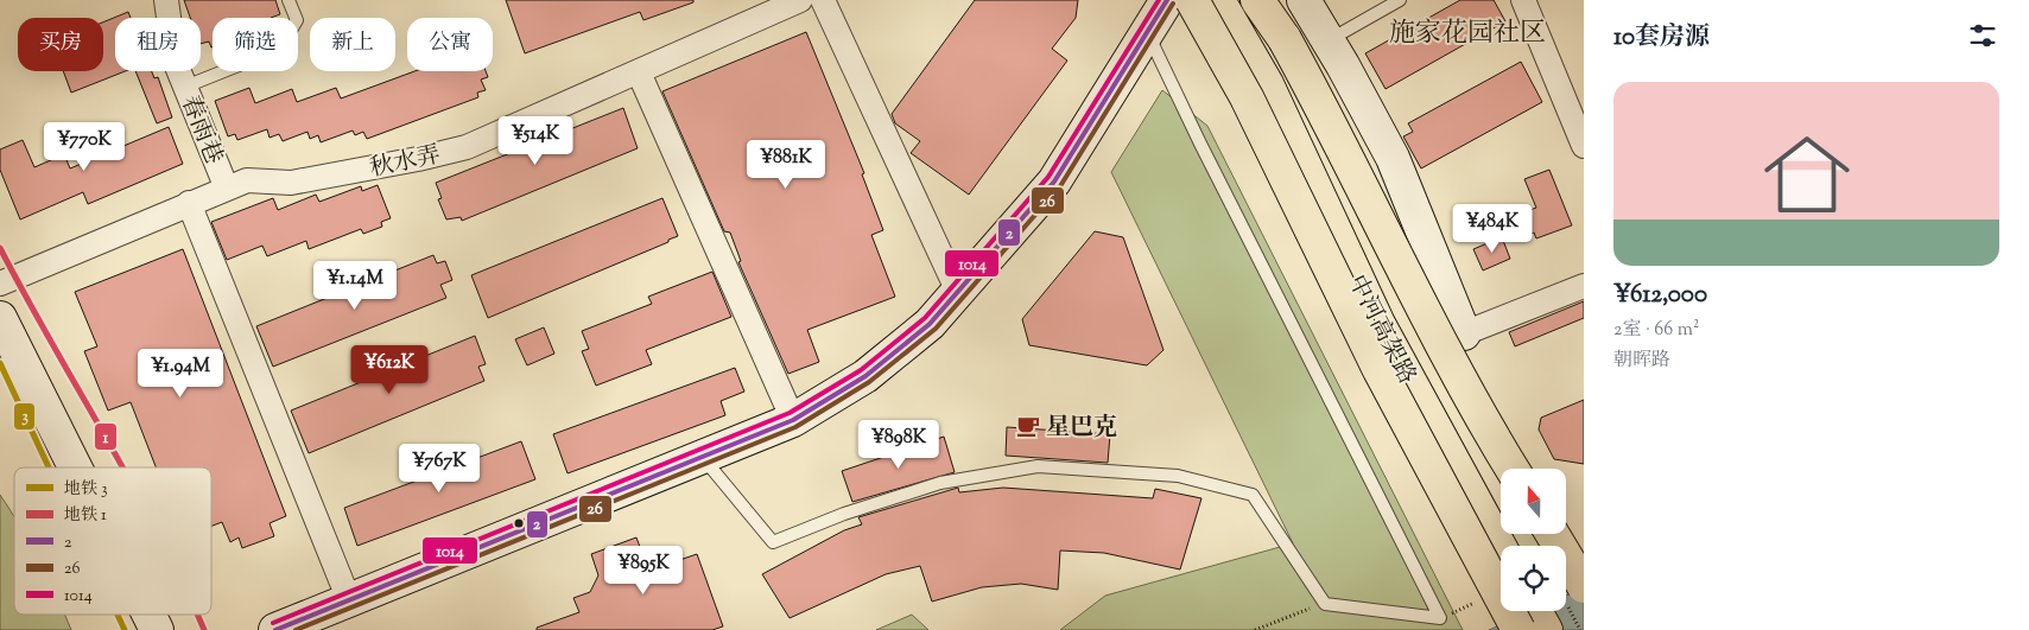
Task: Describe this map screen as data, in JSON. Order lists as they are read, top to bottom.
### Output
{
  "streets": {
    "highway": ["中河高架路"],
    "street": ["春雨巷", "秋水弄"]
  },
  "crossings": [
    ["春雨巷", "秋水弄"]
  ],
  "districts": ["施家花园社区"],
  "places": {
    "cafe": ["星巴克"]
  },
  "lines": [
    "transit line 2",
    "transit line 1014",
    "transit line 26",
    "metro line 1",
    "metro line 3"
  ],
  "legend": [
    "地铁 3",
    "地铁 1",
    "2",
    "26",
    "1014"
  ],
  "north": "top",
  "page": {
    "heading": "10套房源",
    "chip": [
      "买房",
      "租房",
      "筛选",
      "新上",
      "公寓"
    ],
    "list": [
      {
        "name": "¥612,000",
        "note": "2室 · 66 m² · 朝晖路"
      }
    ],
    "price": [
      "¥514K",
      "¥770K",
      "¥881K",
      "¥484K",
      "¥1.14M",
      "¥612K",
      "¥1.94M",
      "¥898K",
      "¥767K",
      "¥895K"
    ]
  }
}
